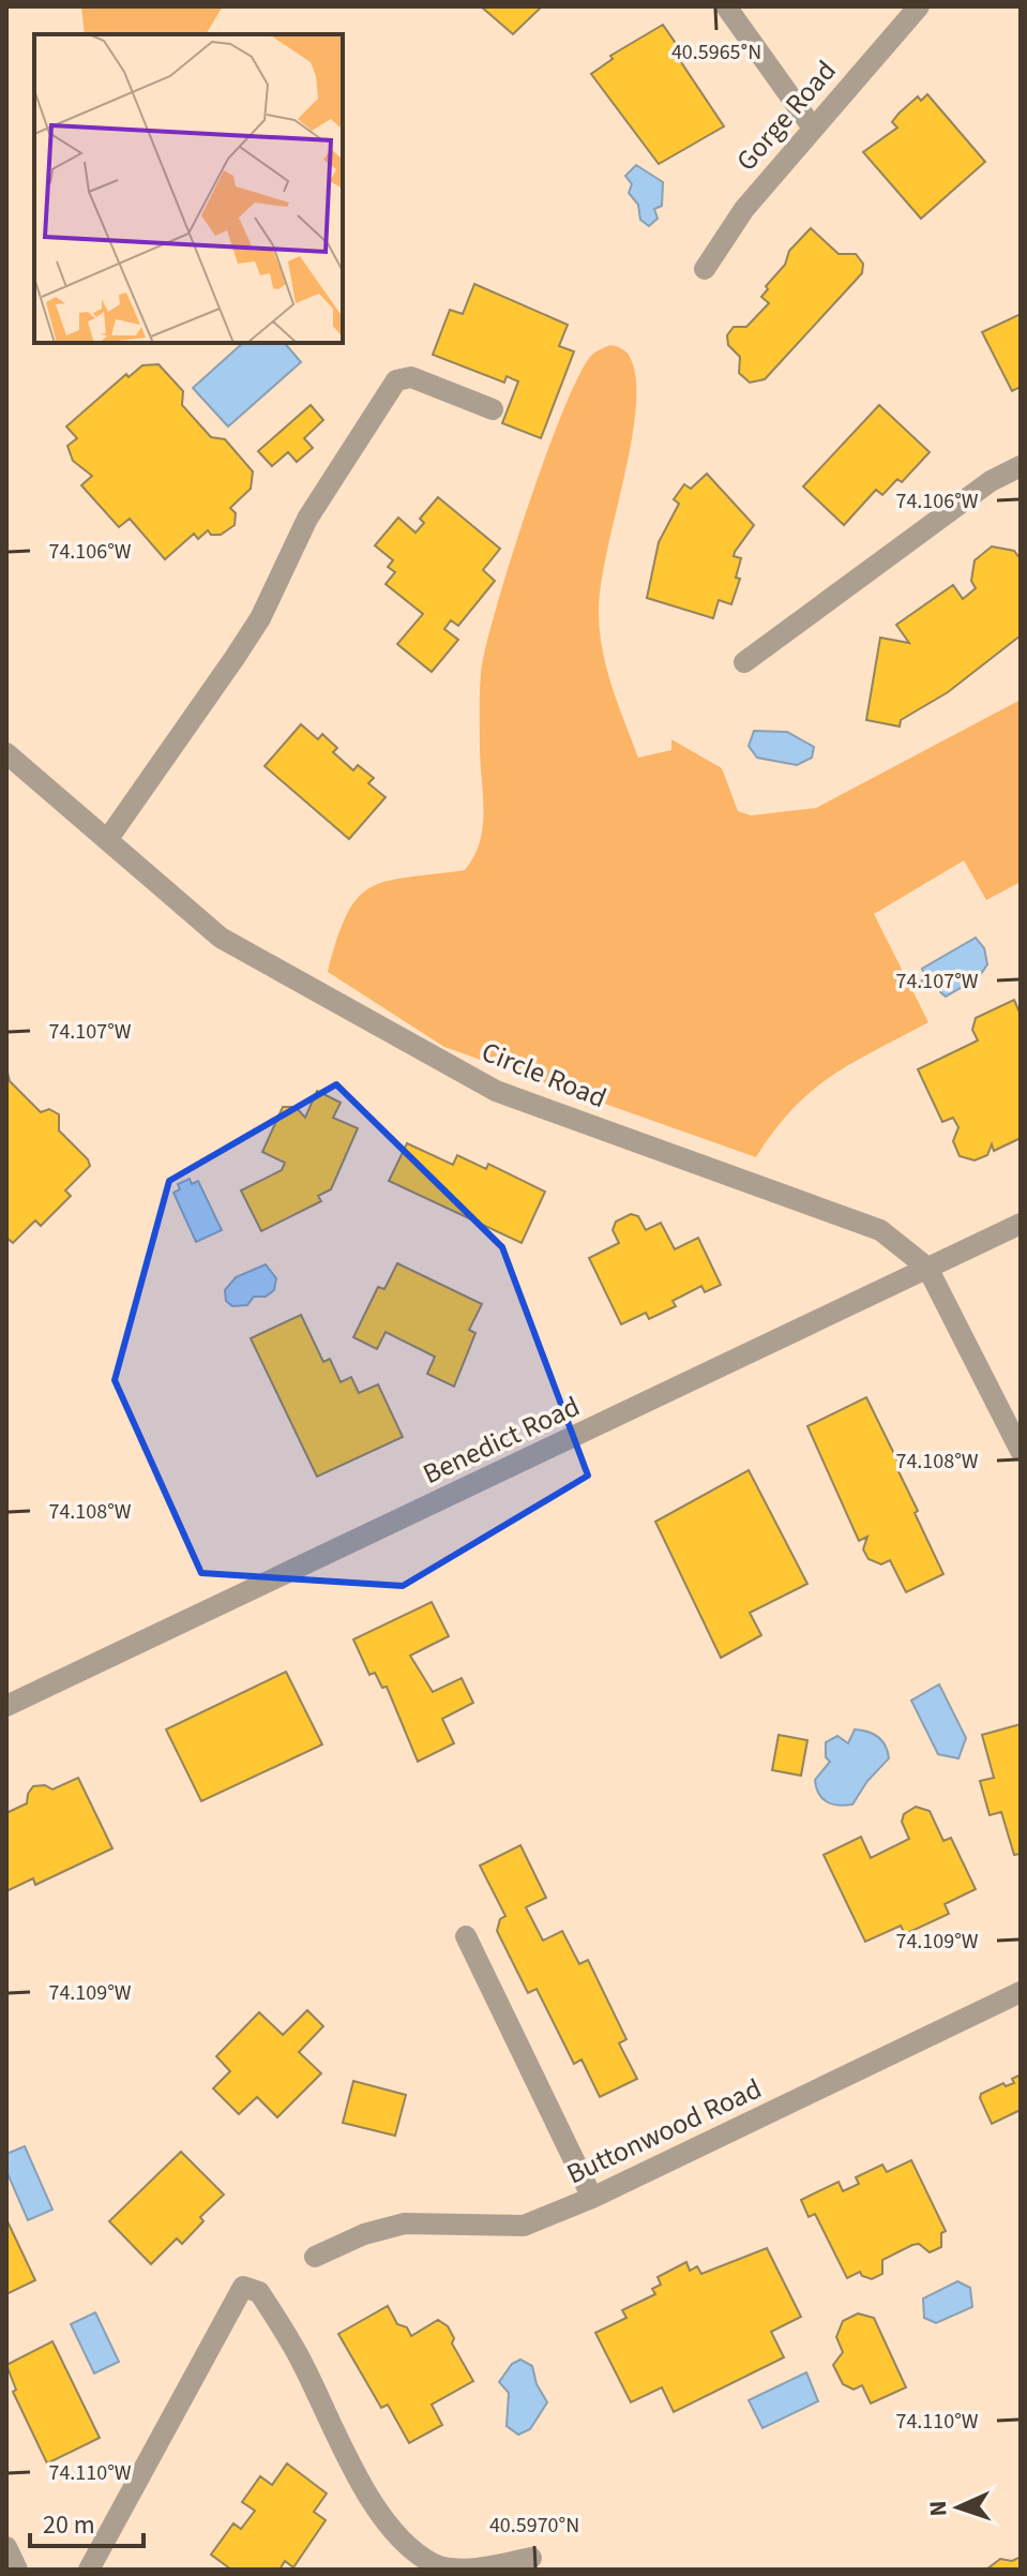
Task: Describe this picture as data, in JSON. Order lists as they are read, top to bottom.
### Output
{
  "streets": {
    "street": [
      "Gorge Road",
      "Circle Road",
      "Benedict Road",
      "Buttonwood Road"
    ]
  },
  "crossings": [
    ["Circle Road", "Benedict Road"]
  ],
  "scale_bar": "20 m",
  "north": "left",
  "coordinates": [
    "40.5965°N",
    "74.106°W",
    "74.107°W",
    "74.108°W",
    "74.109°W",
    "74.110°W",
    "40.5970°N"
  ]
}
